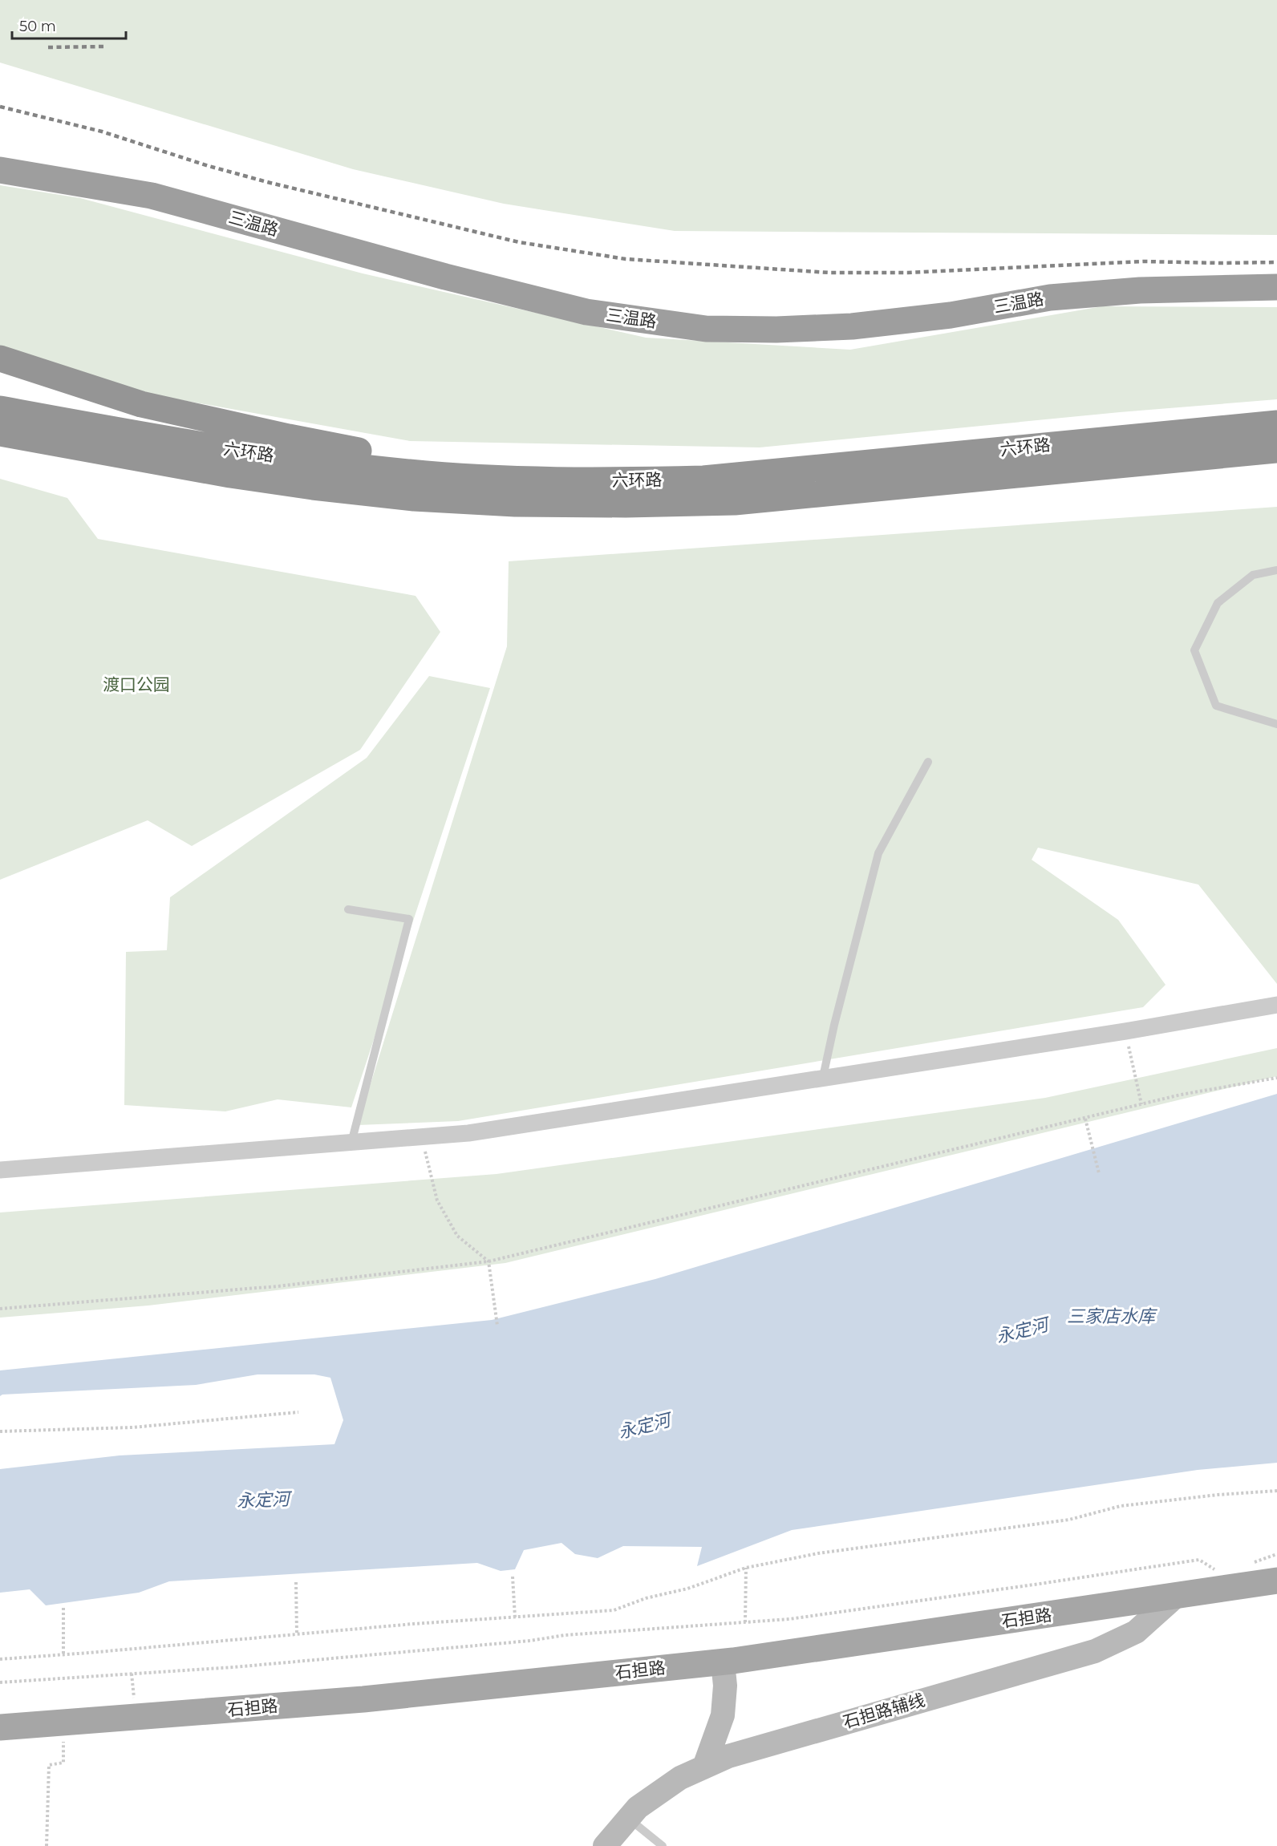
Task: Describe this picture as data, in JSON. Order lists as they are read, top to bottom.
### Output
{
  "streets": {
    "highway": ["三温路", "六环路"],
    "main road": ["石担路", "石担路辅线"]
  },
  "crossings": [
    ["石担路", "石担路辅线"]
  ],
  "water": ["三家店水库", "永定河"],
  "parks": ["渡口公园"],
  "scale_bar": "50 m"
}
